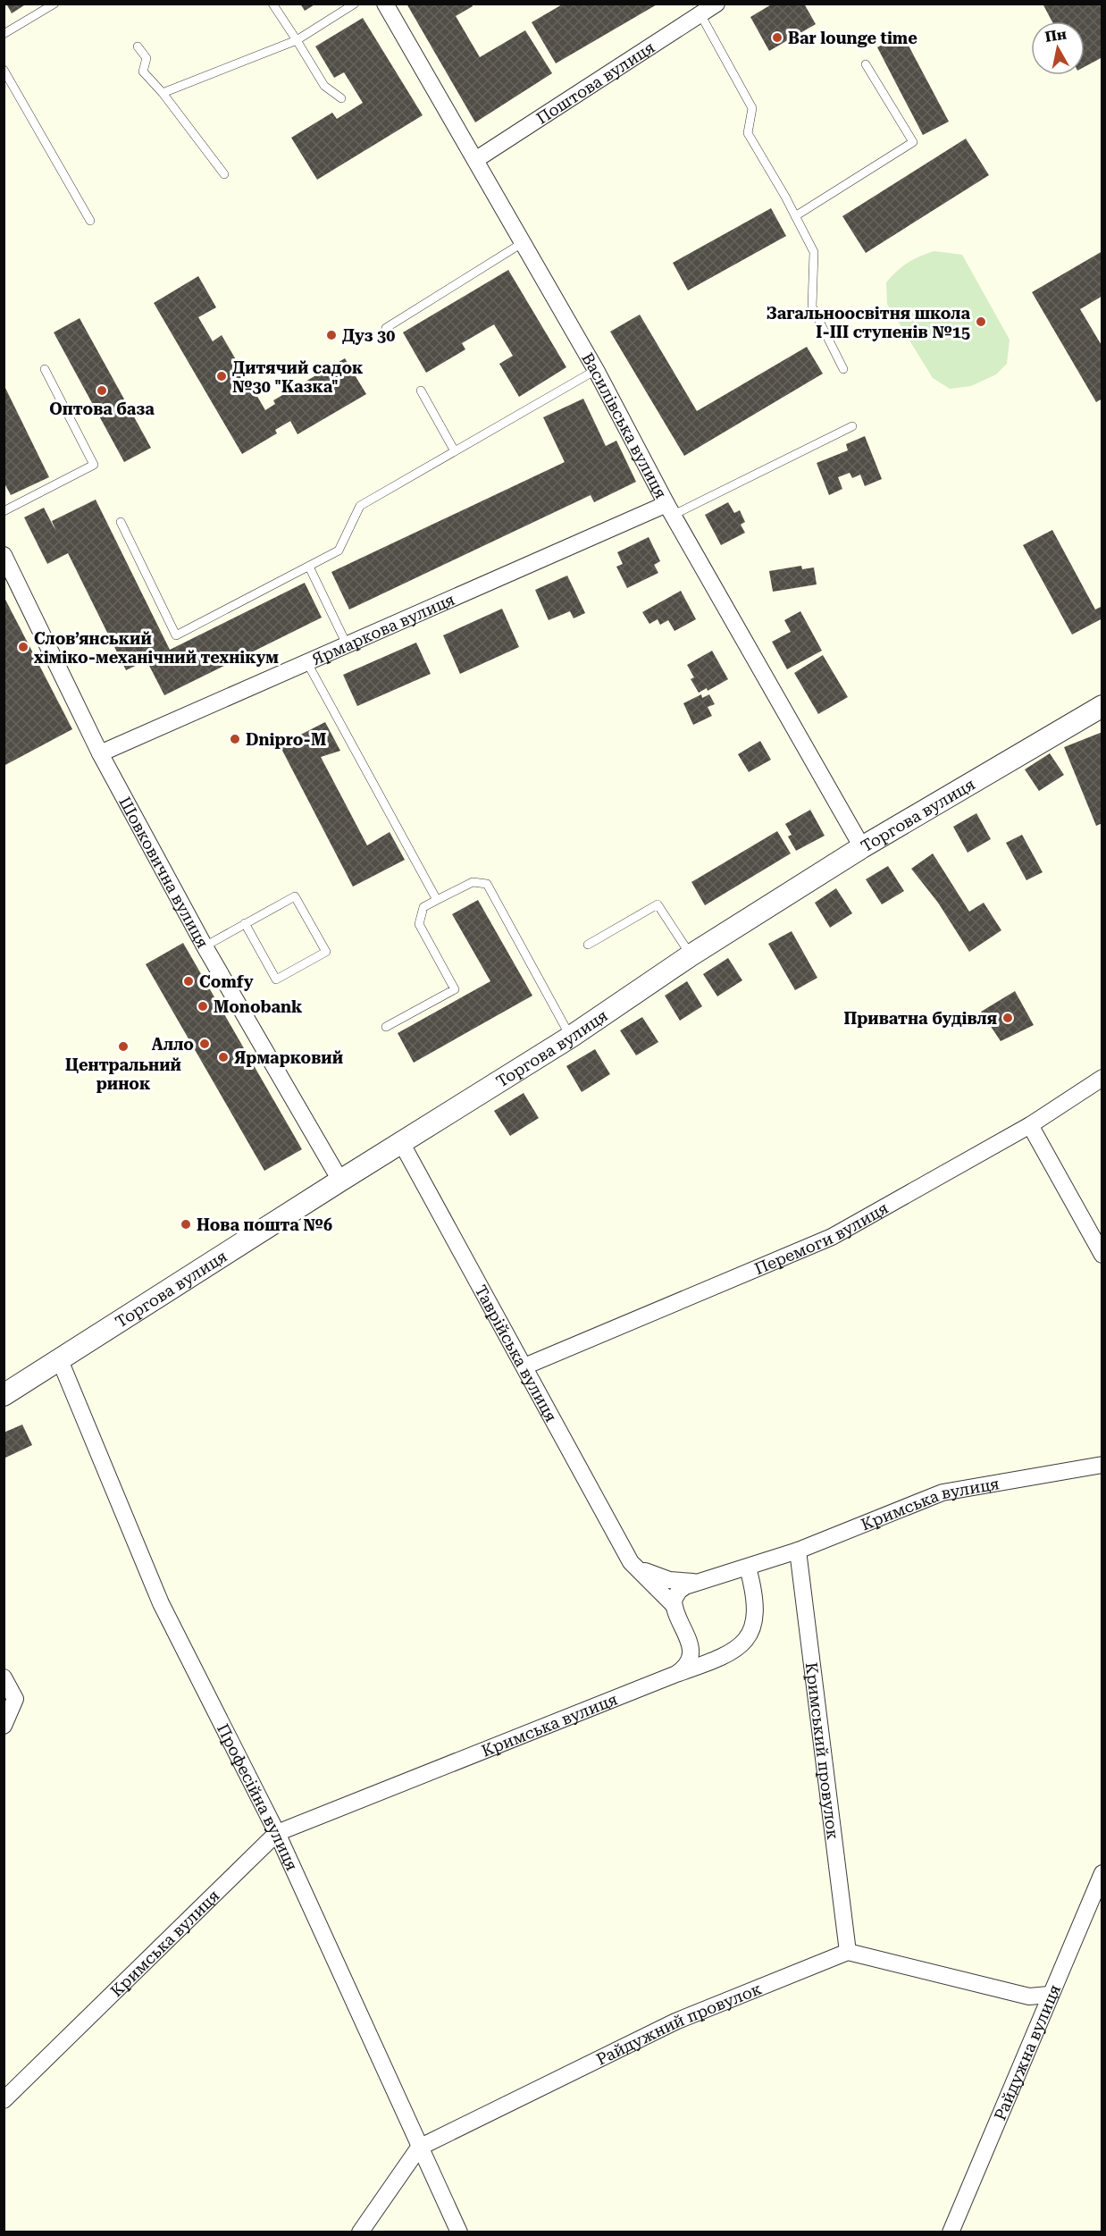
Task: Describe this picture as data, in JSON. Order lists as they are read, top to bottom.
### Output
{
  "streets": {
    "street": [
      "Поштова вулиця",
      "Василівська вулиця",
      "Ярмаркова вулиця",
      "Торгова вулиця",
      "Шовковична вулиця",
      "Перемоги вулиця",
      "Таврійська вулиця",
      "Кримська вулиця",
      "Кримський провулок",
      "Професійна вулиця",
      "Райдужний провулок",
      "Райдужна вулиця"
    ]
  },
  "crossings": [
    ["Поштова вулиця", "Василівська вулиця"],
    ["Василівська вулиця", "Ярмаркова вулиця"],
    ["Василівська вулиця", "Торгова вулиця"],
    ["Ярмаркова вулиця", "Шовковична вулиця"],
    ["Торгова вулиця", "Шовковична вулиця"],
    ["Торгова вулиця", "Таврійська вулиця"],
    ["Торгова вулиця", "Професійна вулиця"],
    ["Перемоги вулиця", "Таврійська вулиця"],
    ["Таврійська вулиця", "Кримська вулиця"],
    ["Кримська вулиця", "Кримський провулок"],
    ["Кримська вулиця", "Професійна вулиця"],
    ["Кримський провулок", "Райдужний провулок"],
    ["Професійна вулиця", "Райдужний провулок"]
  ],
  "places": [
    "Bar lounge time",
    "Загальноосвітня школа І-ІІІ ступенів №15",
    "Дуз 30",
    "Дитячий садок №30 \"Казка\"",
    "Оптова база",
    "Слов’янський хіміко-механічний технікум",
    "Dnipro-M",
    "Comfy",
    "Monobank",
    "Приватна будівля",
    "Алло",
    "Центральний ринок",
    "Ярмарковий",
    "Нова пошта №6"
  ],
  "north": "top"
}
